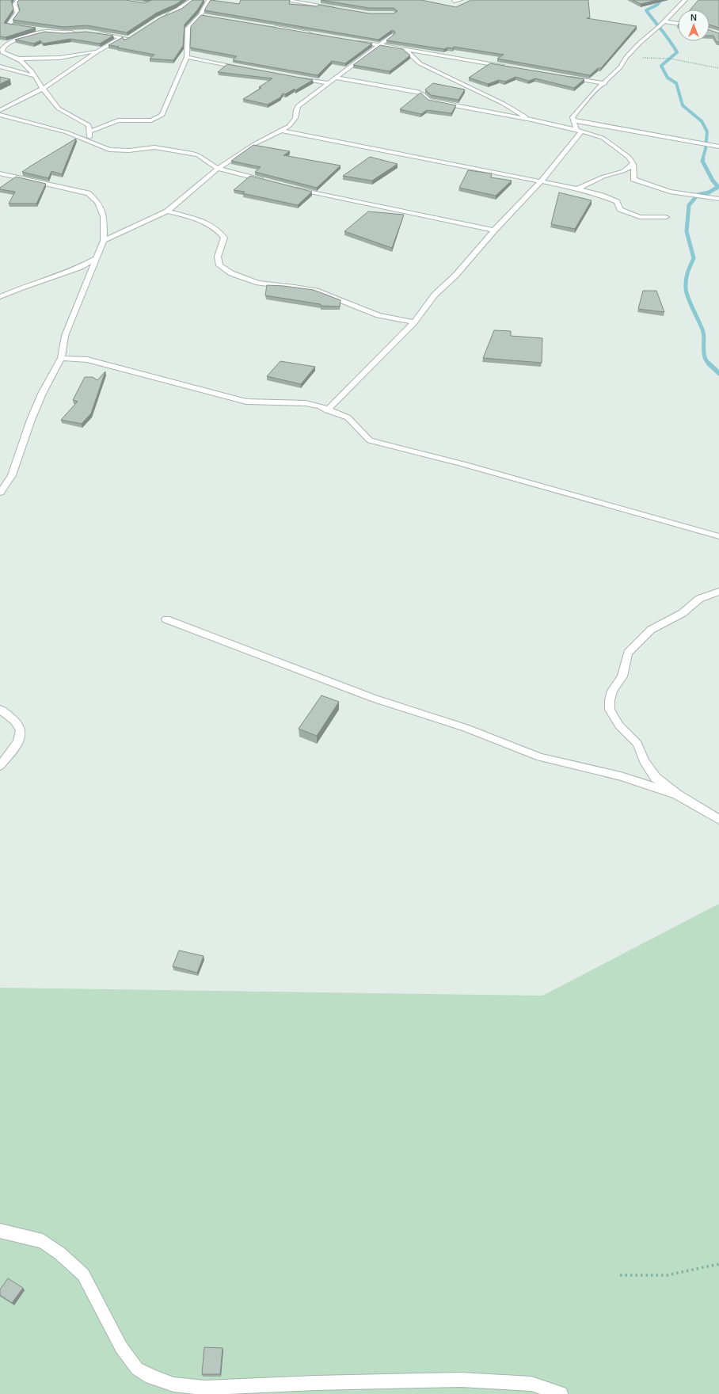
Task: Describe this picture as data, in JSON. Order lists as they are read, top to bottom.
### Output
{
  "north": "top"
}
